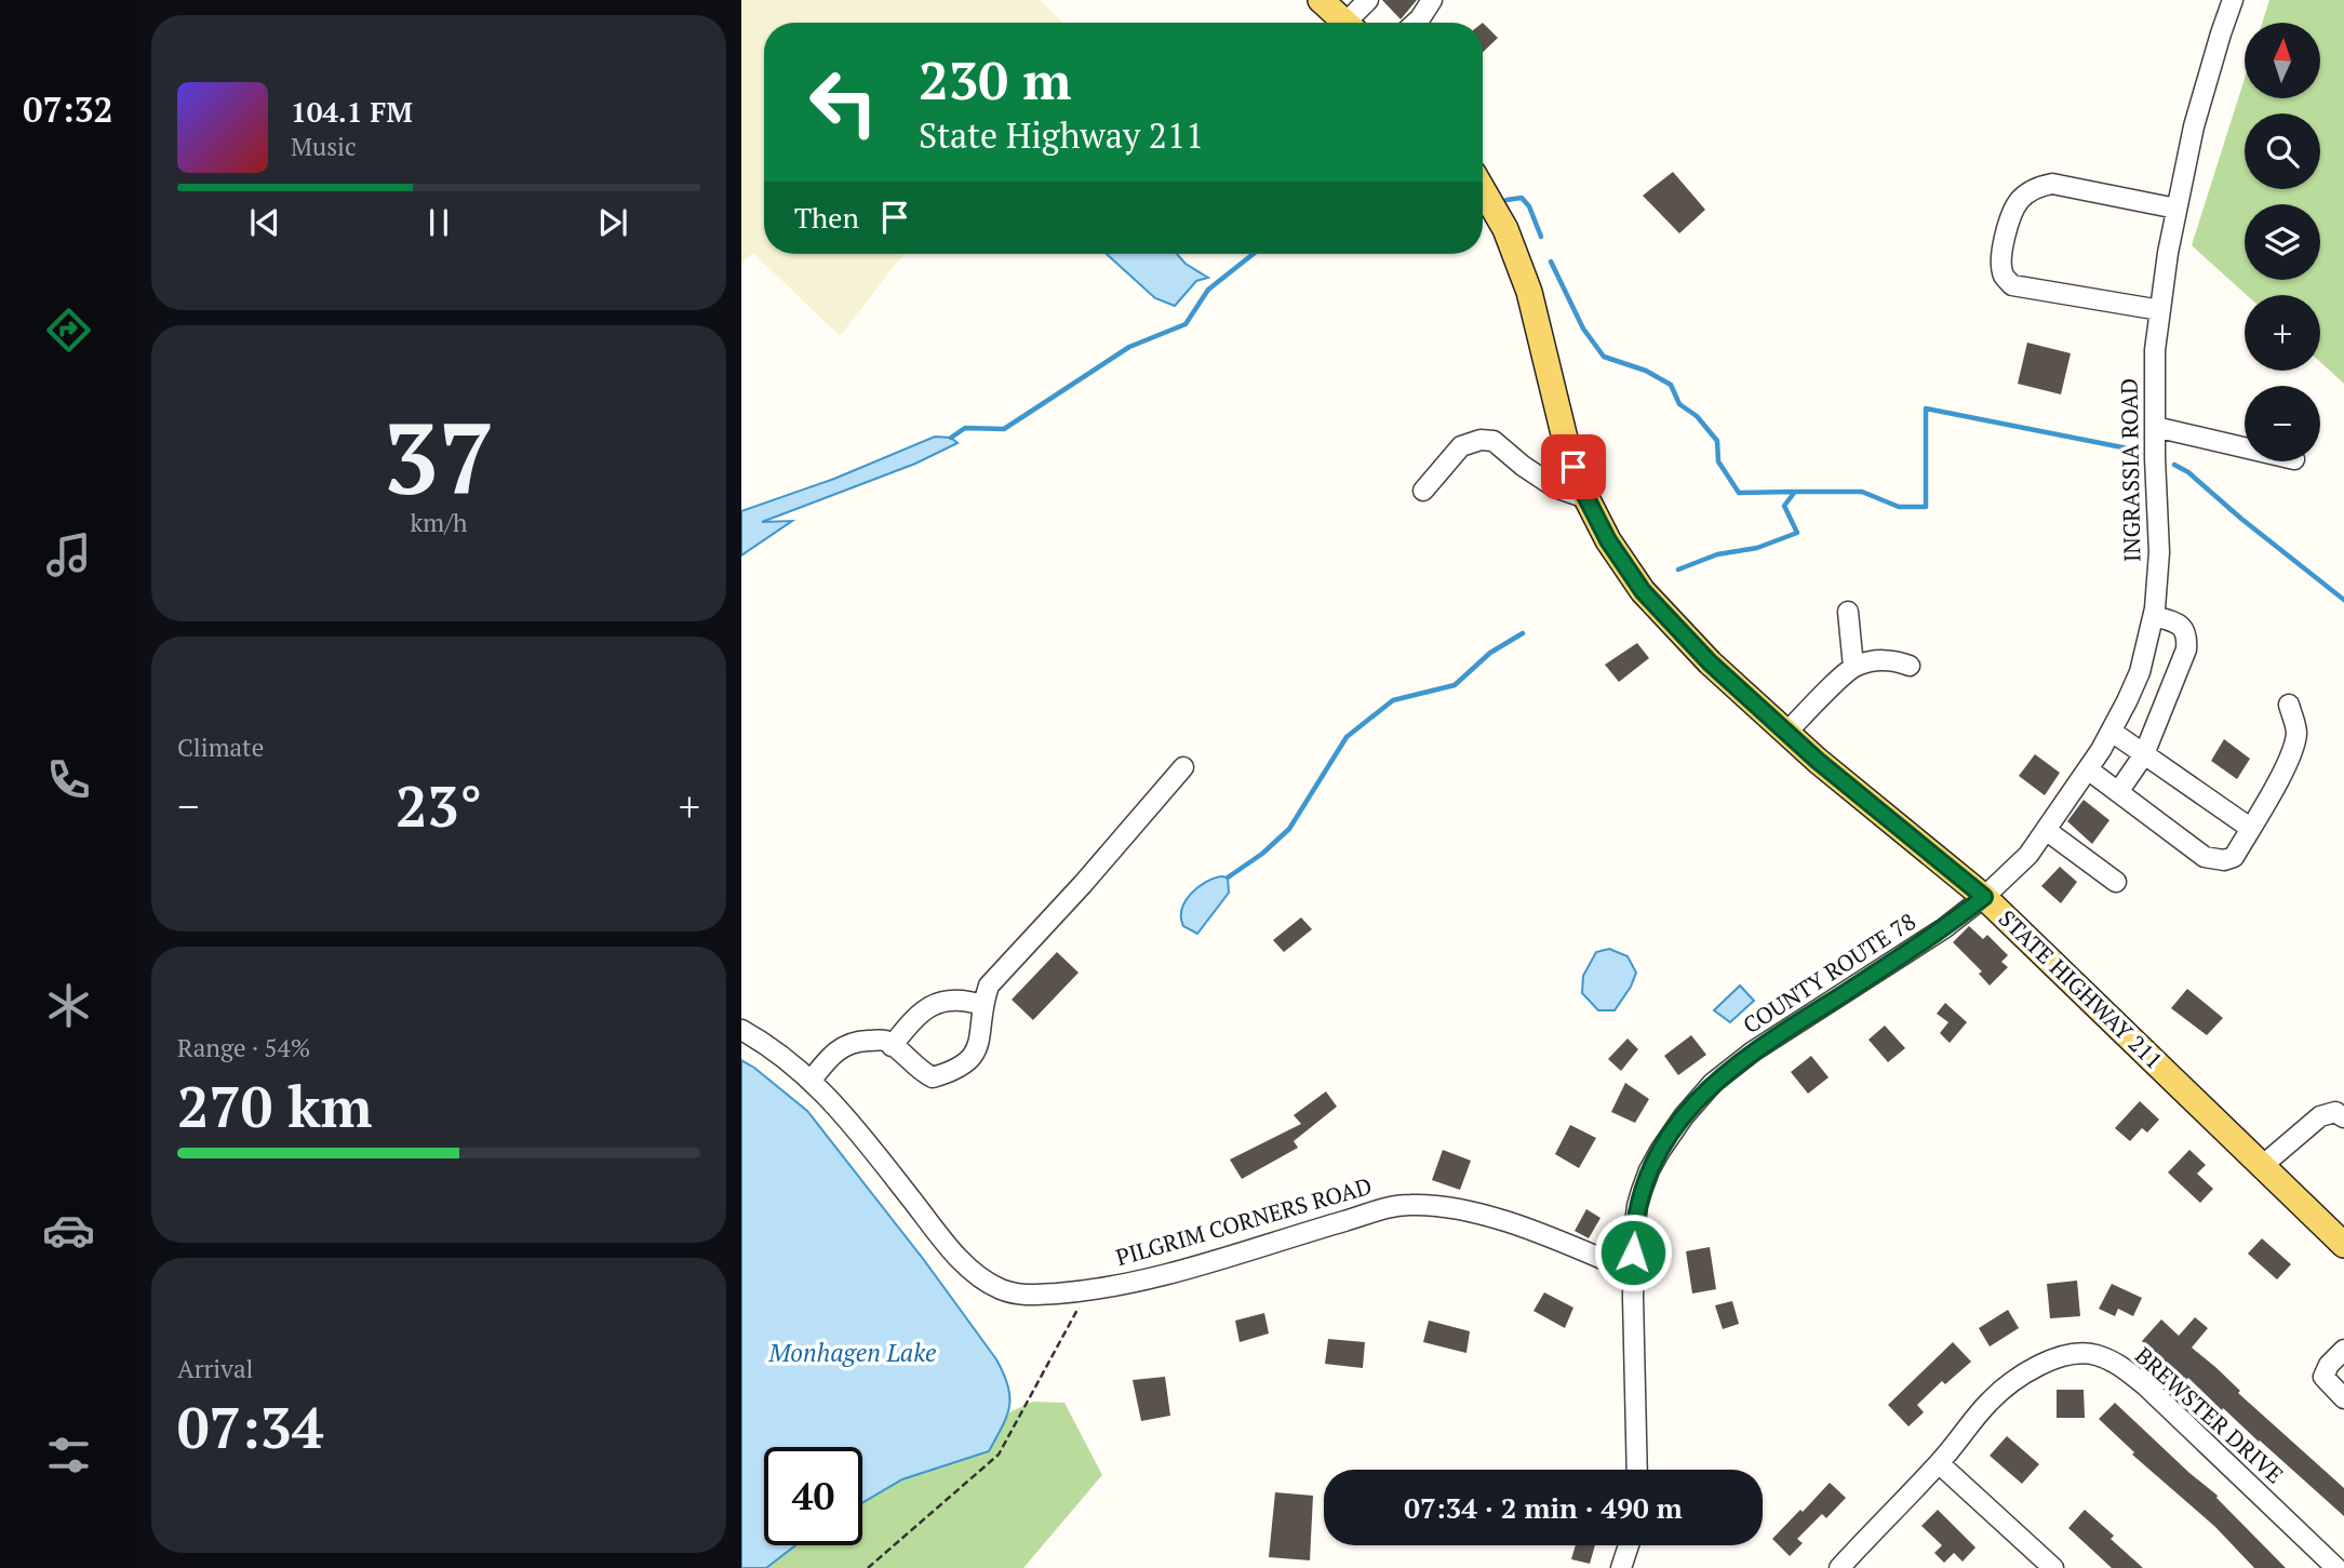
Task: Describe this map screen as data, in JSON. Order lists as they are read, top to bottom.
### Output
{
  "streets": {
    "main road": ["STATE HIGHWAY 211"],
    "street": [
      "INGRASSIA ROAD",
      "COUNTY ROUTE 78",
      "PILGRIM CORNERS ROAD",
      "BREWSTER DRIVE"
    ]
  },
  "crossings": [
    ["INGRASSIA ROAD", "COUNTY ROUTE 78"],
    ["INGRASSIA ROAD", "STATE HIGHWAY 211"],
    ["COUNTY ROUTE 78", "STATE HIGHWAY 211"],
    ["COUNTY ROUTE 78", "PILGRIM CORNERS ROAD"]
  ],
  "water": ["Monhagen Lake"],
  "north": "top",
  "page": {
    "tabs": "07:32",
    "map_buttons": ["+", "−"],
    "turn": ["230 m", "State Highway 211"],
    "song": ["104.1 FM", "Music"],
    "then": "Then",
    "tile": [
      ["37", "km/h"],
      "Climate",
      ["Range · 54%", "270 km"],
      ["Arrival", "07:34"]
    ],
    "heat": ["−", "23°", "+"],
    "limit": "40",
    "trip": "07:34 · 2 min · 490 m"
  }
}
